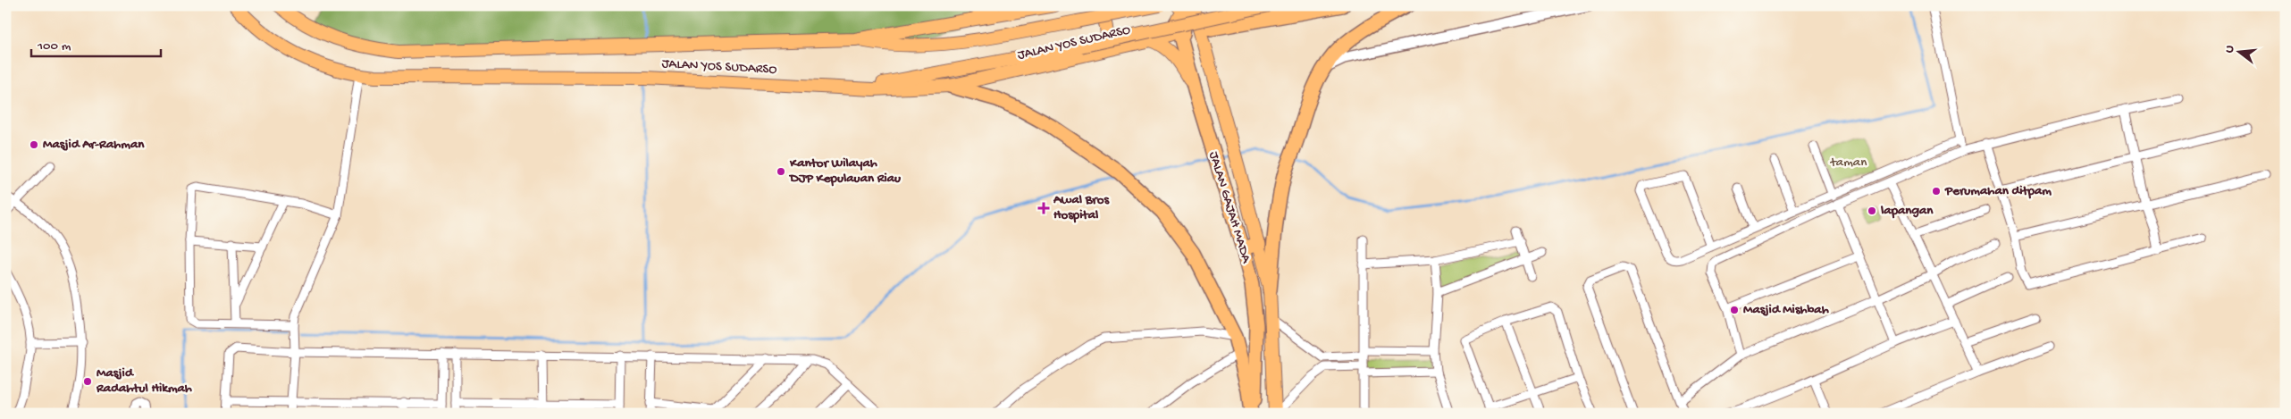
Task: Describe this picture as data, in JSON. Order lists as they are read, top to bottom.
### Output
{
  "streets": {
    "highway": ["JALAN GAJAH MADA"],
    "main road": ["JALAN YOS SUDARSO"]
  },
  "crossings": [
    ["JALAN YOS SUDARSO", "JALAN GAJAH MADA"]
  ],
  "parks": ["taman"],
  "places": {
    "other": [
      "Masjid Ar-Rahman",
      "Kantor Wilayah DJP Kepulauan Riau",
      "Perumahan ditpam",
      "lapangan",
      "Masjid Mishbah",
      "Masjid Radahtul Hikmah"
    ],
    "health": ["Awal Bros Hospital"]
  },
  "scale_bar": "100 m",
  "north": "left"
}
